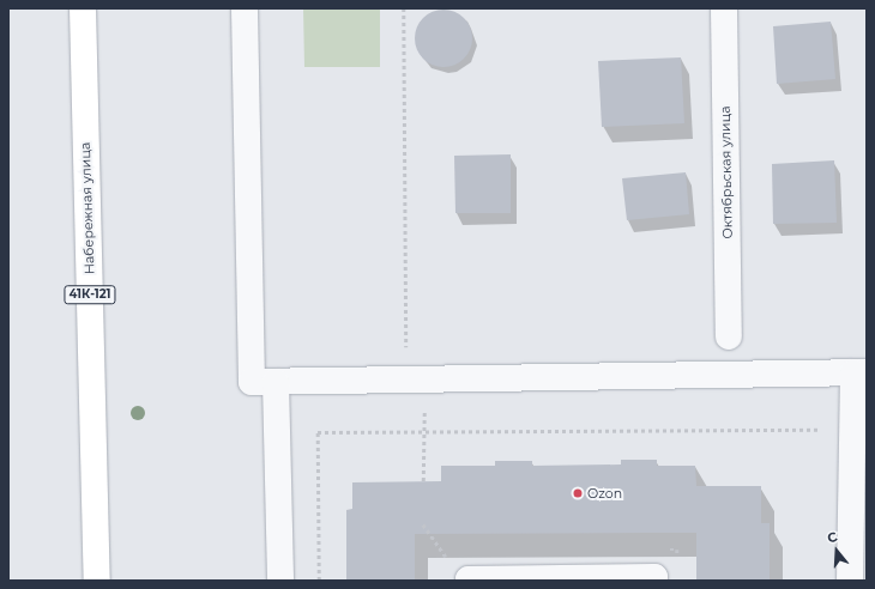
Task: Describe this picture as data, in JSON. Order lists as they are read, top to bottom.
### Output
{
  "streets": {
    "main road": ["Набережная улица", "41К-121"],
    "street": ["Октябрьская улица"]
  },
  "places": ["Ozon"],
  "north": "top"
}
